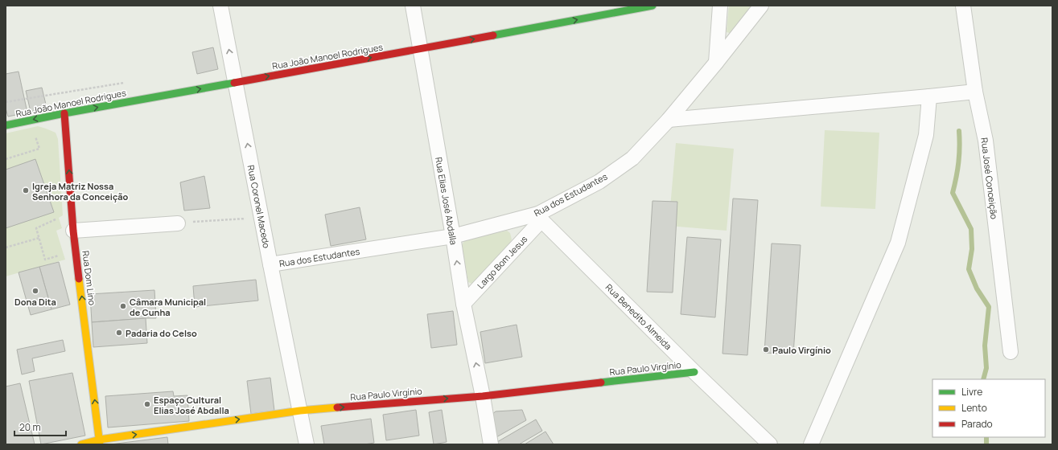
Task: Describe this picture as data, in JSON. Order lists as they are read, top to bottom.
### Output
{
  "streets": {
    "street": [
      "Rua João Manoel Rodrigues",
      "Rua José Conceição",
      "Rua dos Estudantes",
      "Rua Elias José Abdalla",
      "Rua Coronel Macedo",
      "Largo Bom Jesus",
      "Rua Dom Lino",
      "Rua Benedito Almeida",
      "Rua Paulo Virgínio"
    ]
  },
  "crossings": [
    ["Rua João Manoel Rodrigues", "Rua Elias José Abdalla"],
    ["Rua João Manoel Rodrigues", "Rua Coronel Macedo"],
    ["Rua João Manoel Rodrigues", "Rua Dom Lino"],
    ["Rua dos Estudantes", "Rua Elias José Abdalla"],
    ["Rua dos Estudantes", "Rua Coronel Macedo"],
    ["Rua dos Estudantes", "Largo Bom Jesus"],
    ["Rua dos Estudantes", "Rua Benedito Almeida"],
    ["Rua Elias José Abdalla", "Largo Bom Jesus"],
    ["Rua Elias José Abdalla", "Rua Paulo Virgínio"],
    ["Rua Coronel Macedo", "Rua Paulo Virgínio"],
    ["Largo Bom Jesus", "Rua Benedito Almeida"],
    ["Rua Dom Lino", "Rua Paulo Virgínio"],
    ["Rua Benedito Almeida", "Rua Paulo Virgínio"]
  ],
  "one_way": [
    "Rua João Manoel Rodrigues",
    "Rua Elias José Abdalla",
    "Rua Coronel Macedo",
    "Rua Dom Lino",
    "Rua Paulo Virgínio"
  ],
  "places": [
    "Igreja Matriz Nossa Senhora da Conceição",
    "Dona Dita",
    "Câmara Municipal de Cunha",
    "Padaria do Celso",
    "Paulo Virgínio",
    "Espaço Cultural Elias José Abdalla"
  ],
  "legend": ["Livre", "Lento", "Parado"],
  "scale_bar": "20 m"
}
